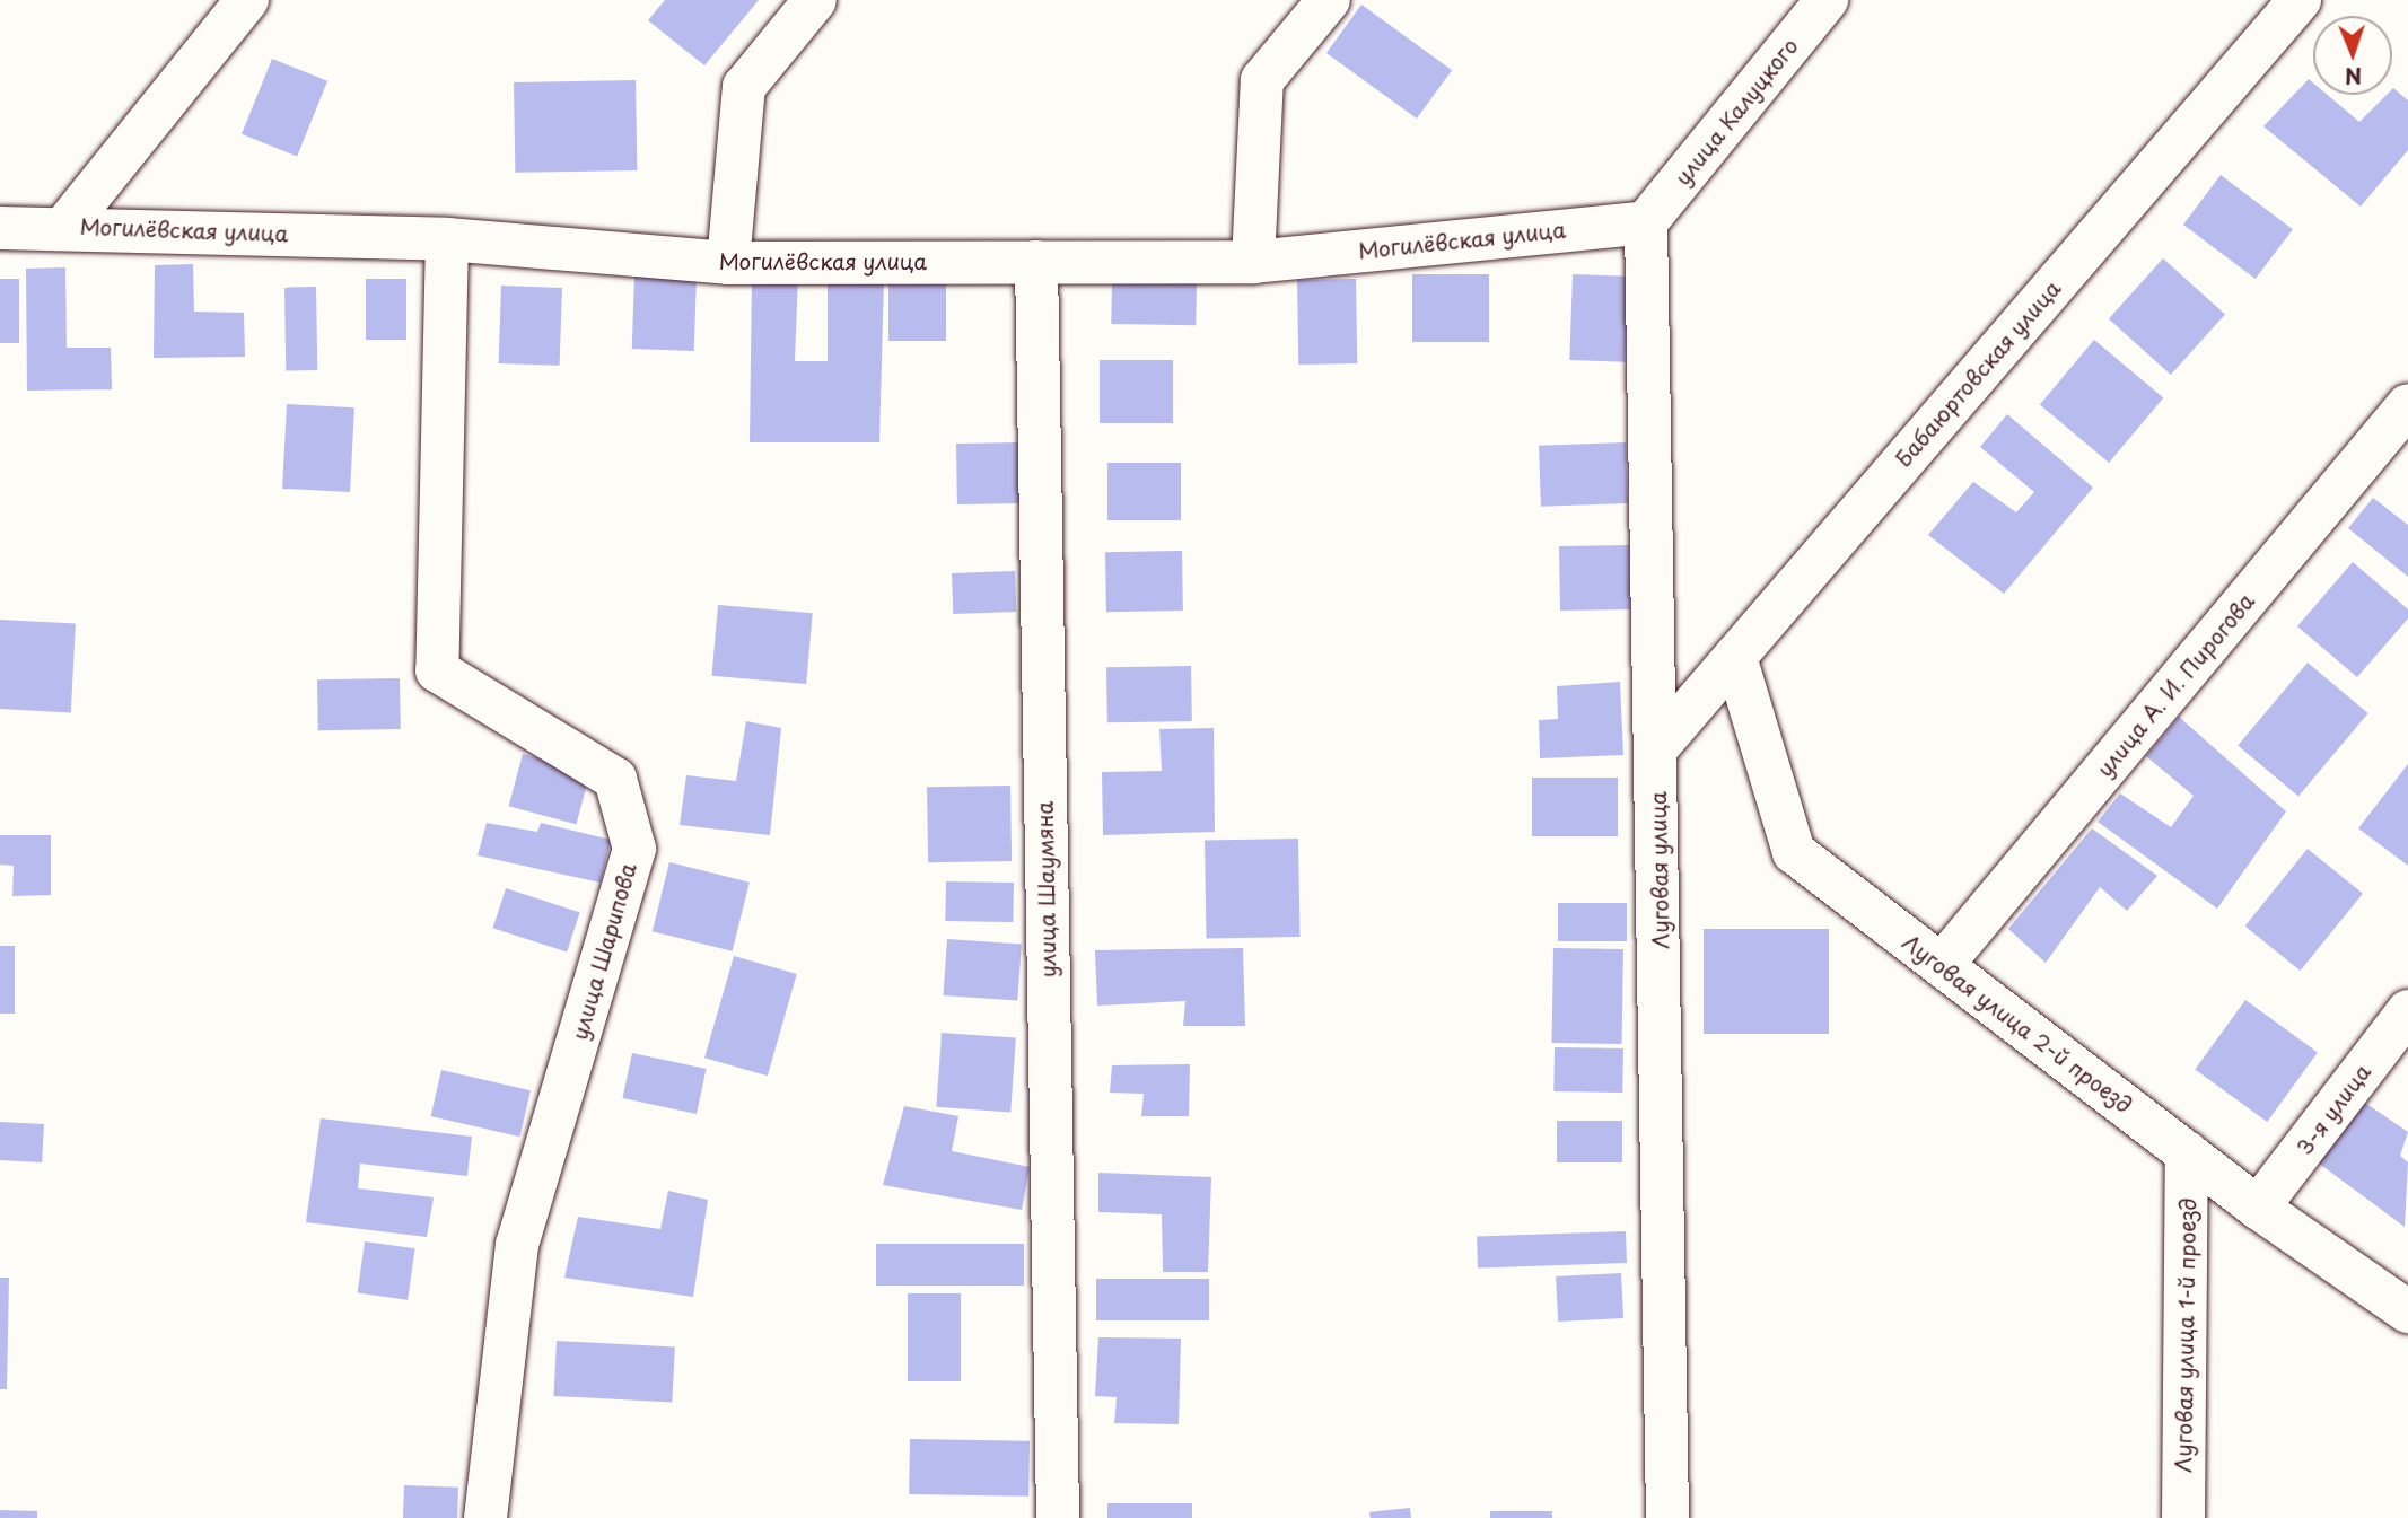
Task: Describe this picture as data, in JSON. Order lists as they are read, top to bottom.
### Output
{
  "streets": {
    "street": [
      "улица Калуцкого",
      "Могилёвская улица",
      "Бабаюртовская улица",
      "улица А. И. Пирогова",
      "Луговая улица",
      "улица Шаумяна",
      "улица Шарипова",
      "Луговая улица 2-й проезд",
      "3-я улица",
      "Луговая улица 1-й проезд"
    ]
  },
  "crossings": [
    ["улица Калуцкого", "Могилёвская улица"],
    ["улица Калуцкого", "Луговая улица"],
    ["Могилёвская улица", "Луговая улица"],
    ["Могилёвская улица", "улица Шаумяна"],
    ["Могилёвская улица", "улица Шарипова"],
    ["Бабаюртовская улица", "Луговая улица"],
    ["Бабаюртовская улица", "Луговая улица 2-й проезд"],
    ["улица А. И. Пирогова", "Луговая улица 2-й проезд"],
    ["Луговая улица 2-й проезд", "3-я улица"],
    ["Луговая улица 2-й проезд", "Луговая улица 1-й проезд"]
  ],
  "north": "bottom"
}
